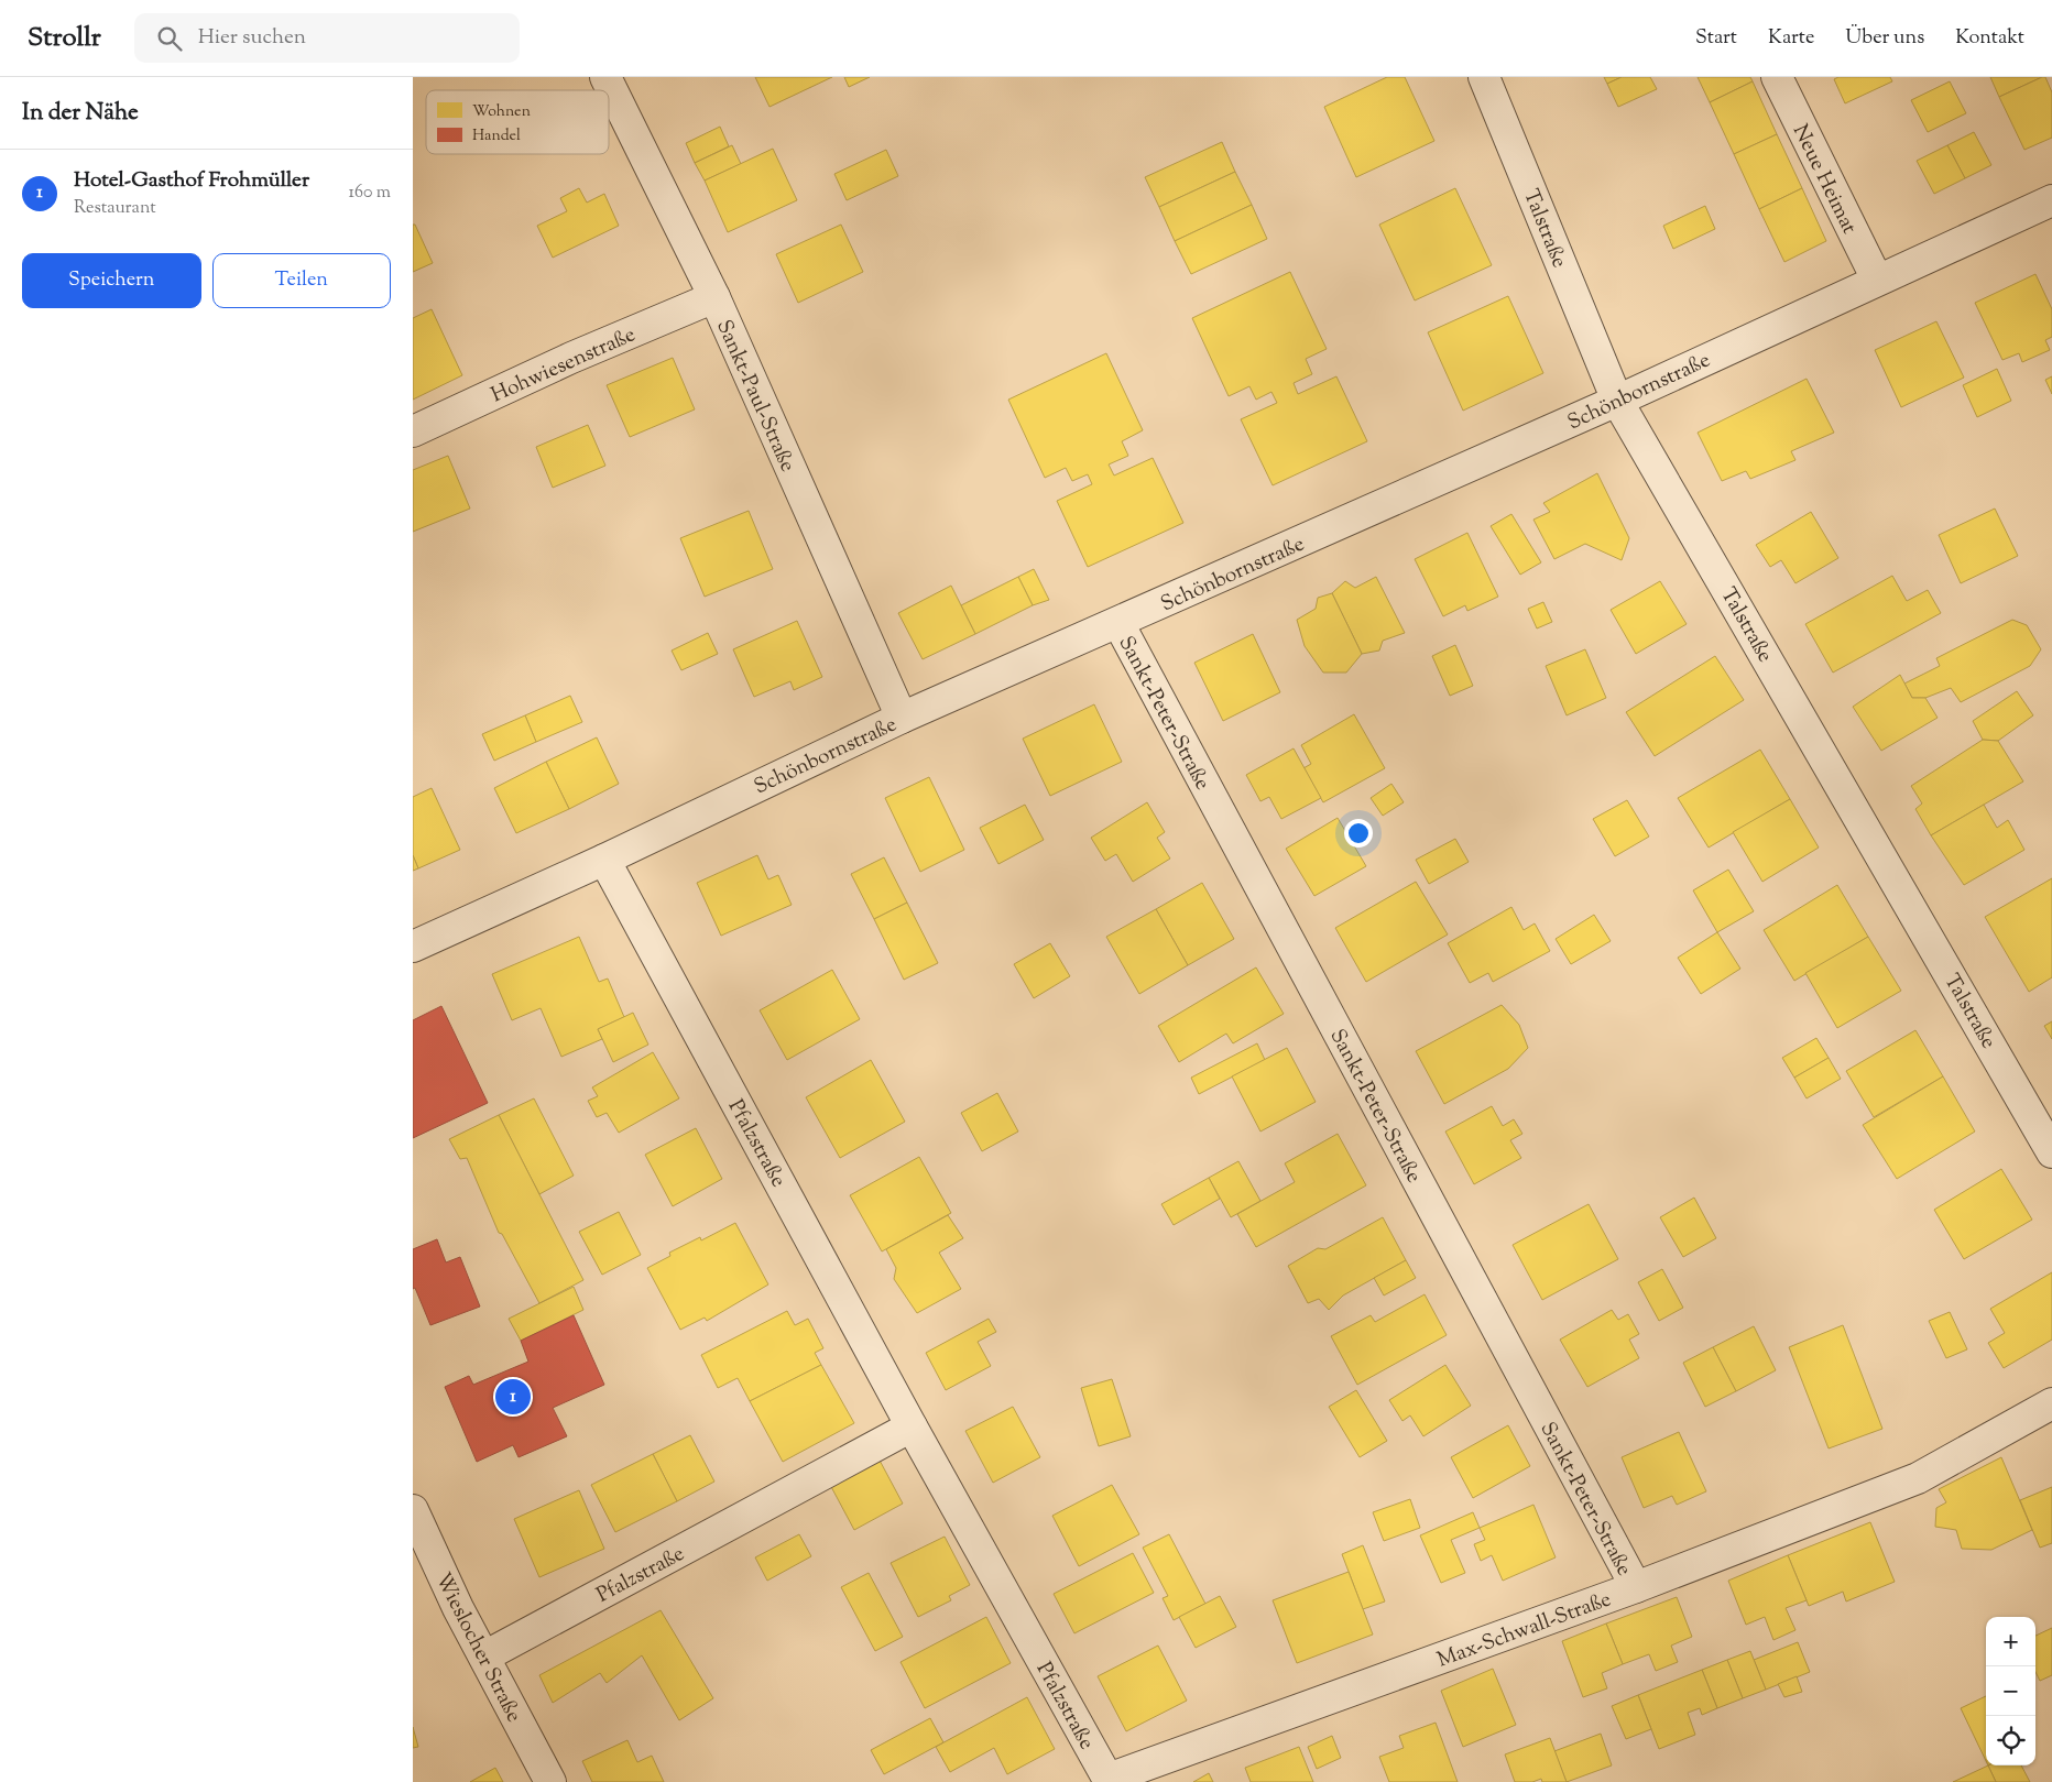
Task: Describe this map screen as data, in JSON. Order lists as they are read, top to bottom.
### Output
{
  "streets": {
    "street": [
      "Neue Heimat",
      "Talstraße",
      "Hohwiesenstraße",
      "Schönbornstraße",
      "Sankt-Paul-Straße",
      "Sankt-Peter-Straße",
      "Pfalzstraße",
      "Max-Schwall-Straße",
      "Wieslocher Straße"
    ]
  },
  "crossings": [
    ["Neue Heimat", "Schönbornstraße"],
    ["Talstraße", "Schönbornstraße"],
    ["Hohwiesenstraße", "Sankt-Paul-Straße"],
    ["Schönbornstraße", "Sankt-Paul-Straße"],
    ["Schönbornstraße", "Sankt-Peter-Straße"],
    ["Schönbornstraße", "Pfalzstraße"],
    ["Sankt-Peter-Straße", "Max-Schwall-Straße"],
    ["Pfalzstraße", "Max-Schwall-Straße"],
    ["Pfalzstraße", "Wieslocher Straße"]
  ],
  "legend": ["Wohnen", "Handel"],
  "page": {
    "header": "Strollr",
    "search": "Hier suchen",
    "nav": [
      "Start",
      "Karte",
      "Über uns",
      "Kontakt"
    ],
    "heading": "In der Nähe",
    "list": [
      {
        "mark": "1",
        "name": "Hotel-Gasthof Frohmüller",
        "note": "Restaurant",
        "value": "160 m"
      }
    ],
    "buttons": ["Speichern", "Teilen"],
    "pins": "1",
    "map_buttons": ["+", "−"]
  }
}
